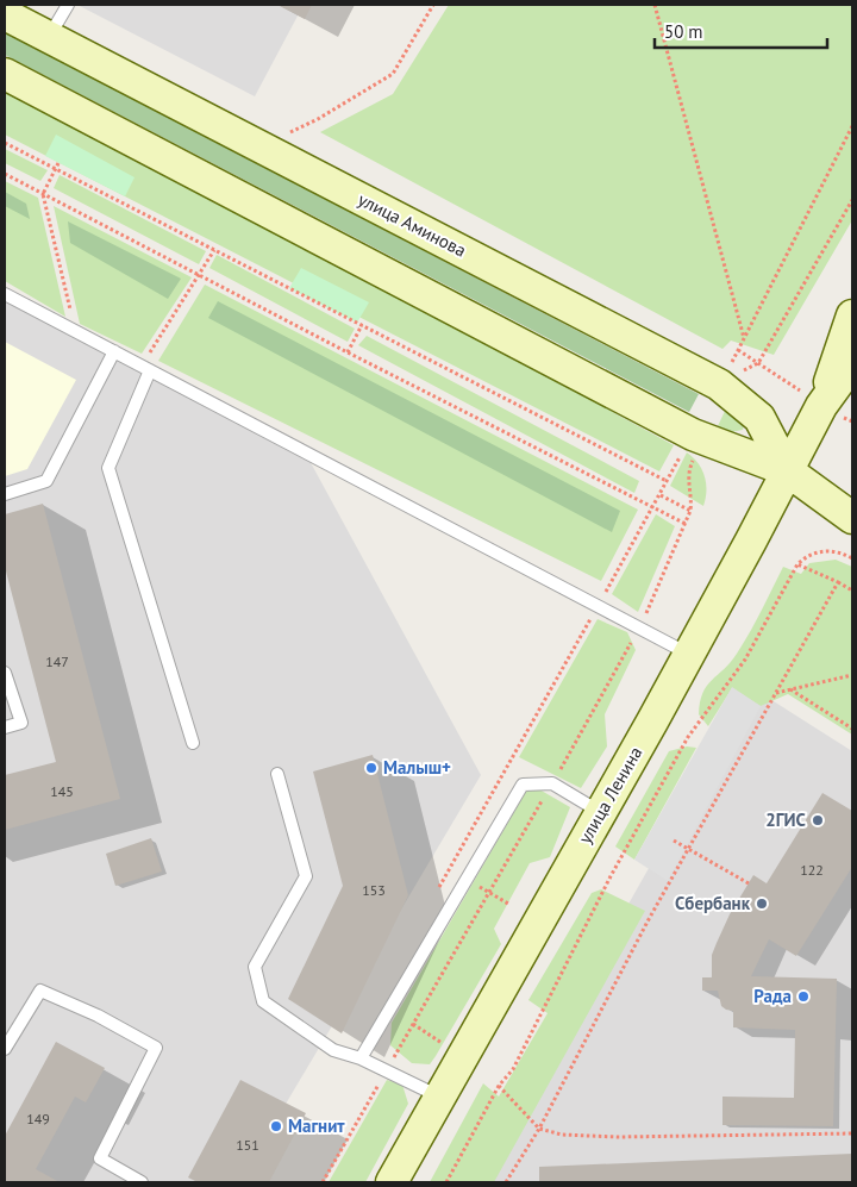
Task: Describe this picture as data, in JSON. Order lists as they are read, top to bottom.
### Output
{
  "streets": {
    "street": ["улица Аминова", "улица Ленина"]
  },
  "crossings": [
    ["улица Аминова", "улица Ленина"]
  ],
  "places": [
    "Малыш+",
    "2ГИС",
    "Сбербанк",
    "Рада",
    "Магнит"
  ],
  "house_numbers": [
    "147",
    "145",
    "122",
    "153",
    "149",
    "151"
  ],
  "scale_bar": "50 m"
}
